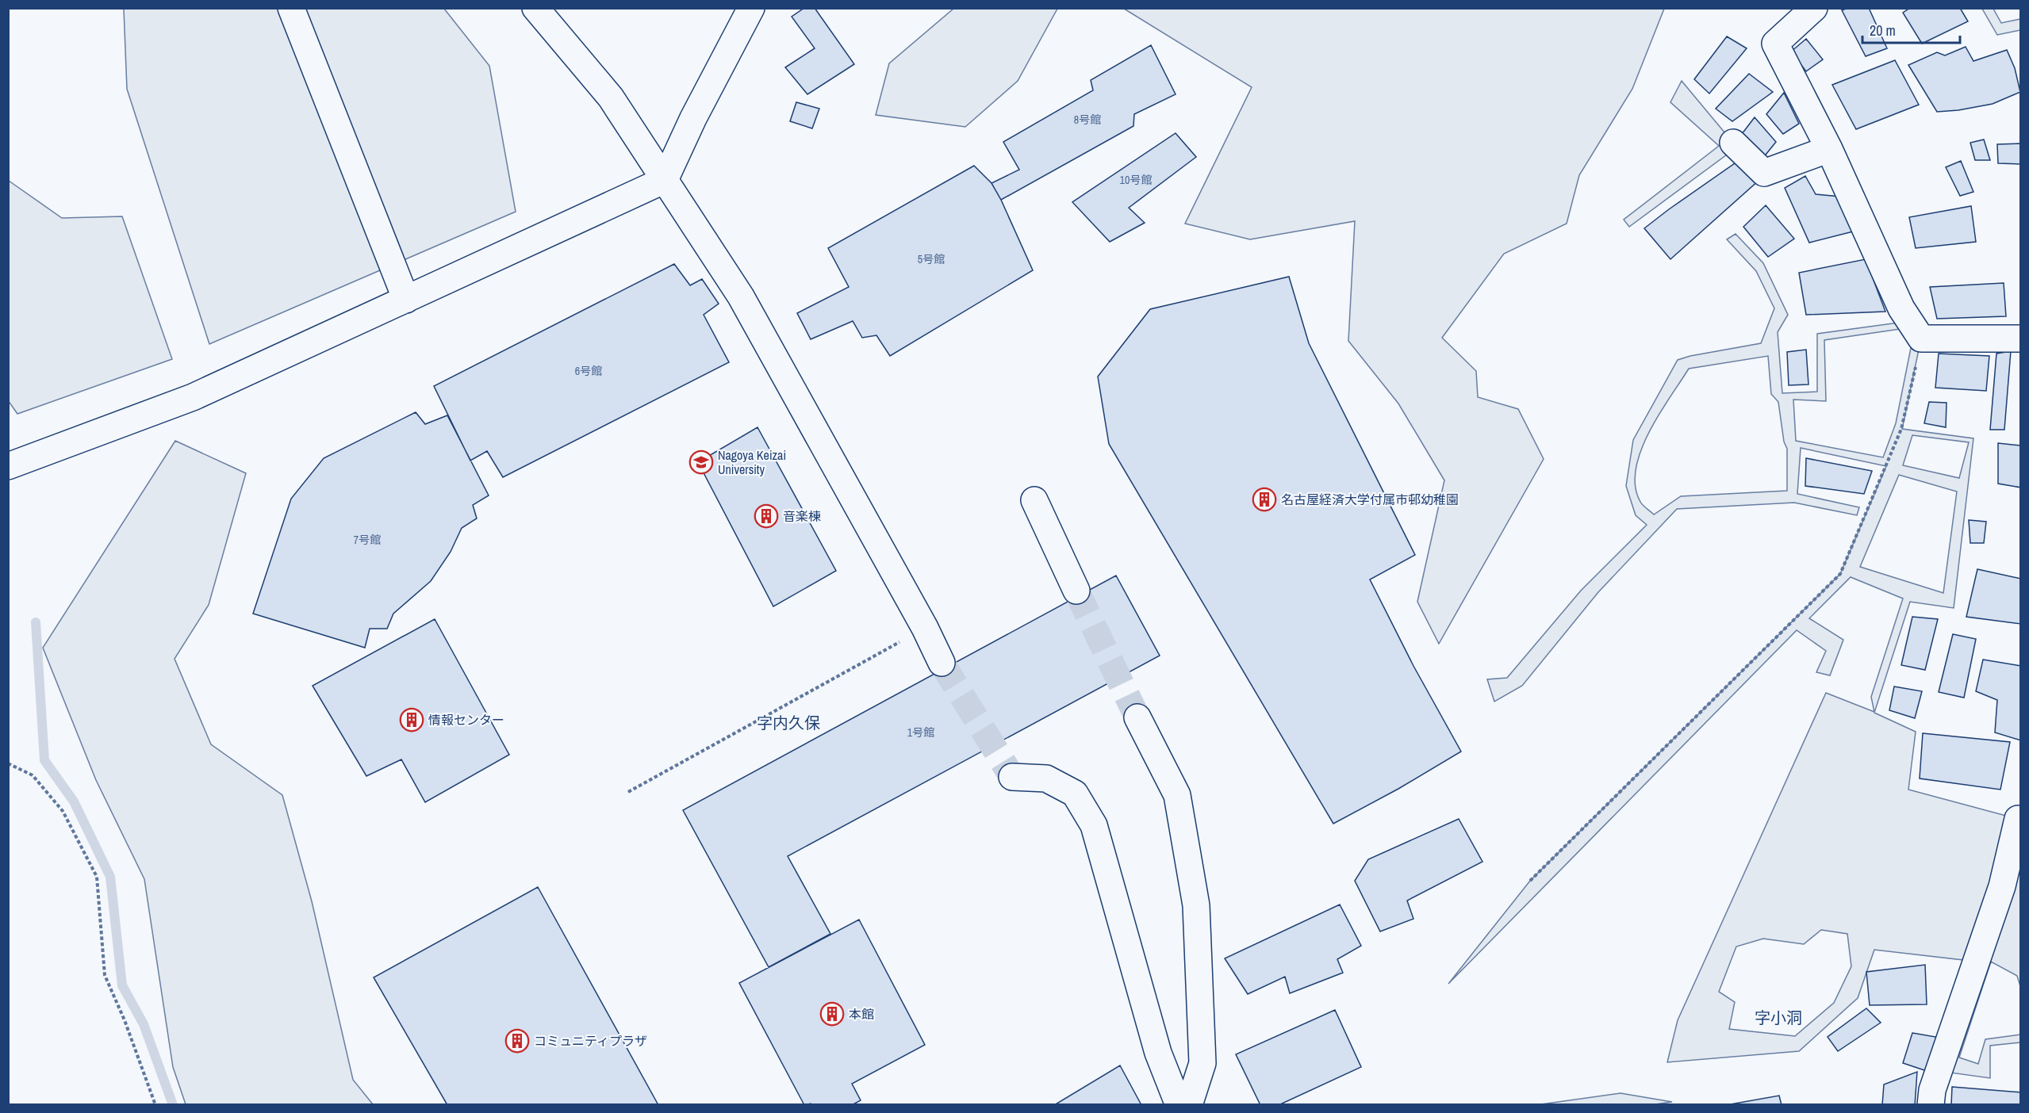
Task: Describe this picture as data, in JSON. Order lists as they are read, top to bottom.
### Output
{
  "districts": ["字内久保", "字小洞"],
  "places": {
    "school or university": ["Nagoya Keizai University"],
    "building": [
      "名古屋経済大学付属市邨幼稚園",
      "音楽棟",
      "情報センター",
      "本館",
      "コミュニティプラザ"
    ]
  },
  "house_numbers": [
    "8号館",
    "10号館",
    "5号館",
    "6号館",
    "7号館",
    "1号館"
  ],
  "scale_bar": "20 m"
}
